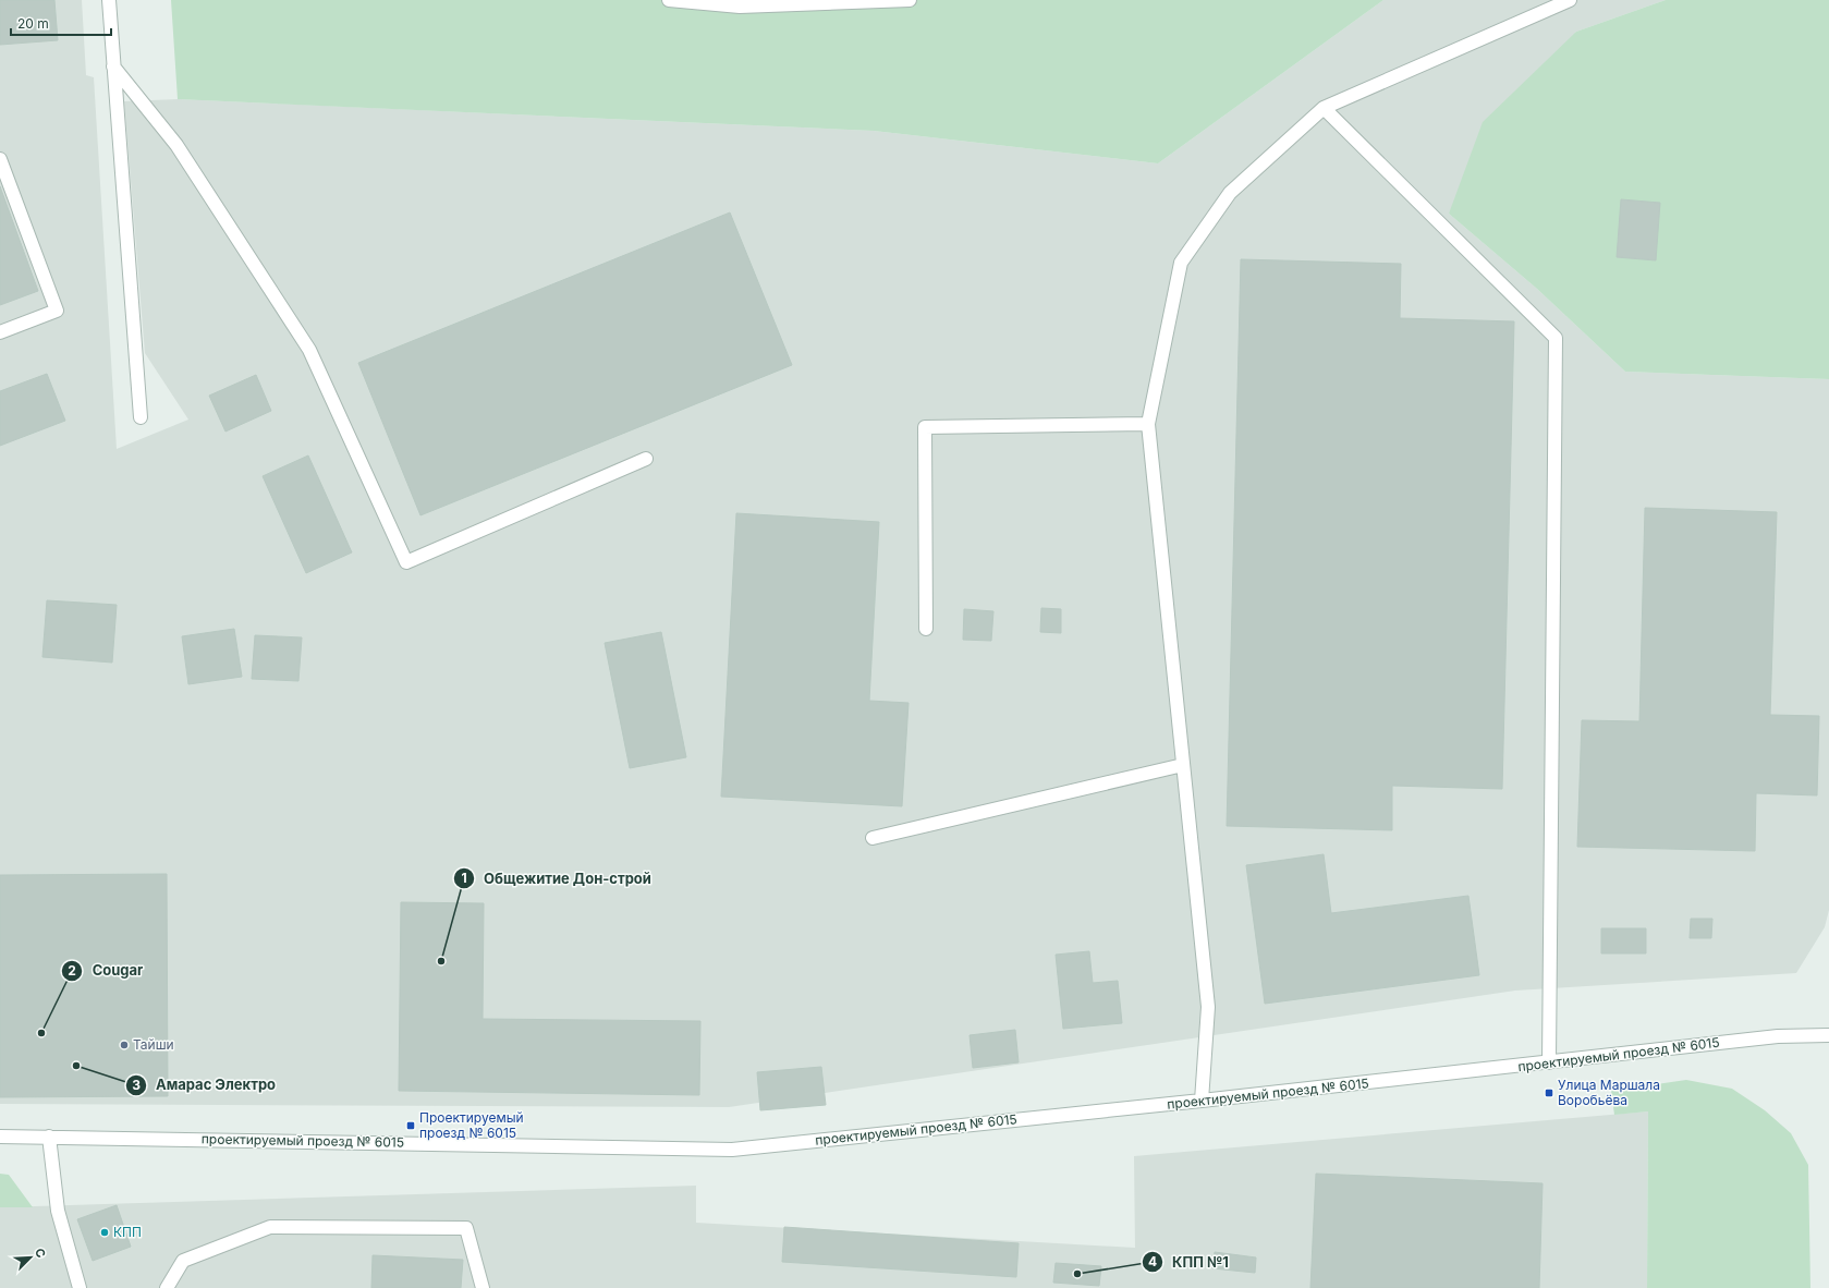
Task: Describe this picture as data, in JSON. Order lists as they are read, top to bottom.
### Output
{
  "streets": {
    "street": ["проектируемый проезд № 6015"]
  },
  "places": {
    "other": [
      "Общежитие Дон-строй",
      "Cougar",
      "Тайши",
      "Амарас Электро",
      "КПП",
      "КПП №1"
    ],
    "transit": ["Улица Маршала Воробьёва", "Проектируемый проезд № 6015"]
  },
  "scale_bar": "20 m",
  "north": "top right"
}
